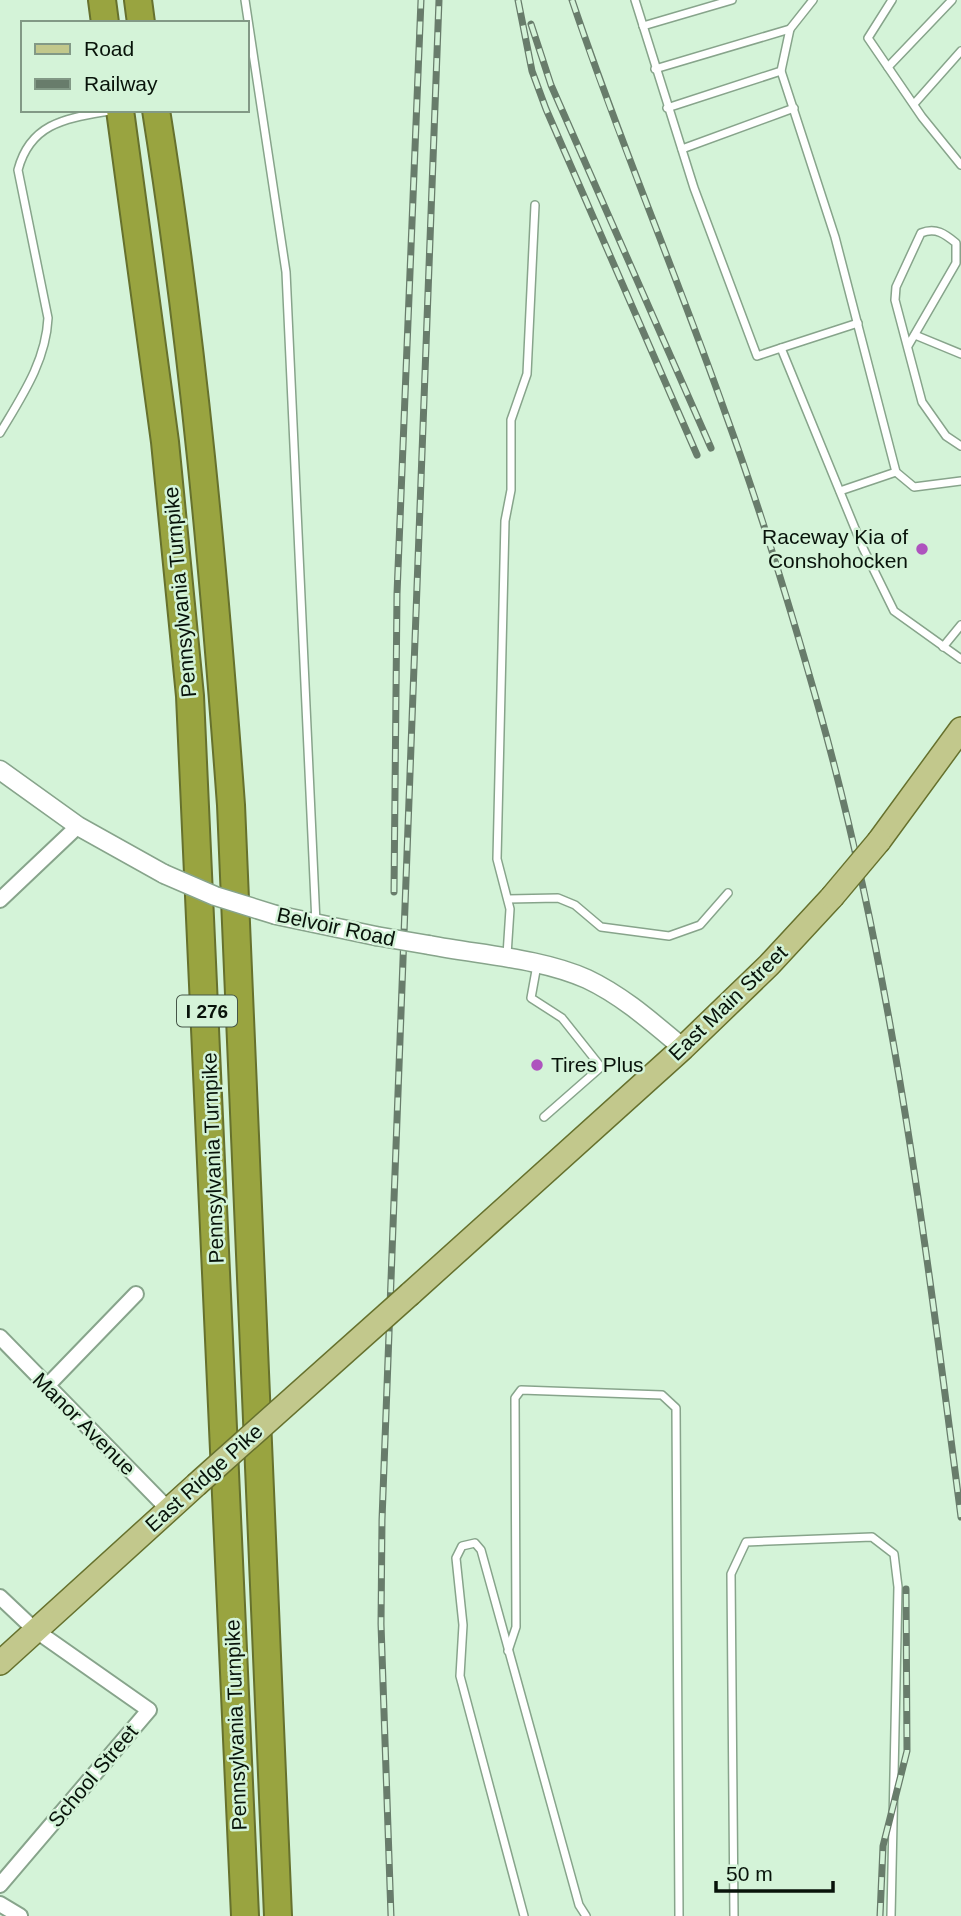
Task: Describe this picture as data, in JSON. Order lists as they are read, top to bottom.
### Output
{
  "streets": {
    "highway": ["Pennsylvania Turnpike", "I 276"],
    "main road": ["East Main Street", "East Ridge Pike"],
    "street": ["Belvoir Road", "Manor Avenue", "School Street"]
  },
  "crossings": [
    ["Belvoir Road", "East Main Street"],
    ["East Main Street", "East Ridge Pike"],
    ["Manor Avenue", "East Ridge Pike"],
    ["East Ridge Pike", "School Street"]
  ],
  "places": ["Raceway Kia of Conshohocken", "Tires Plus"],
  "legend": ["Road", "Railway"],
  "scale_bar": "50 m"
}
